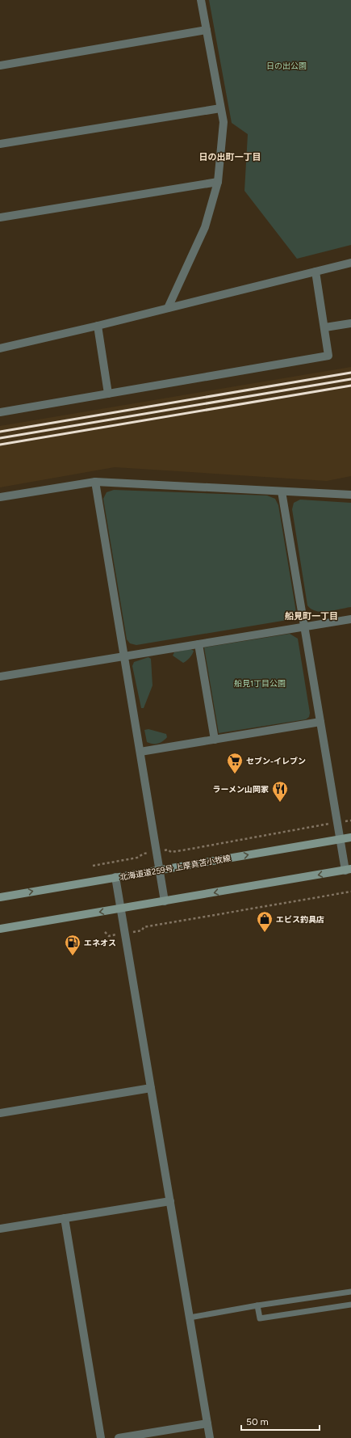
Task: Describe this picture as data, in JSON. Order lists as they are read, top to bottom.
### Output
{
  "streets": {
    "main road": ["北海道道259号 上厚真苫小牧線"]
  },
  "districts": ["日の出町一丁目", "船見町一丁目"],
  "parks": ["日の出公園", "船見1丁目公園"],
  "places": {
    "supermarket": ["セブン-イレブン"],
    "restaurant": ["ラーメン山岡家"],
    "shop": ["エビス釣具店"],
    "fuel station": ["エネオス"]
  },
  "scale_bar": "50 m"
}
